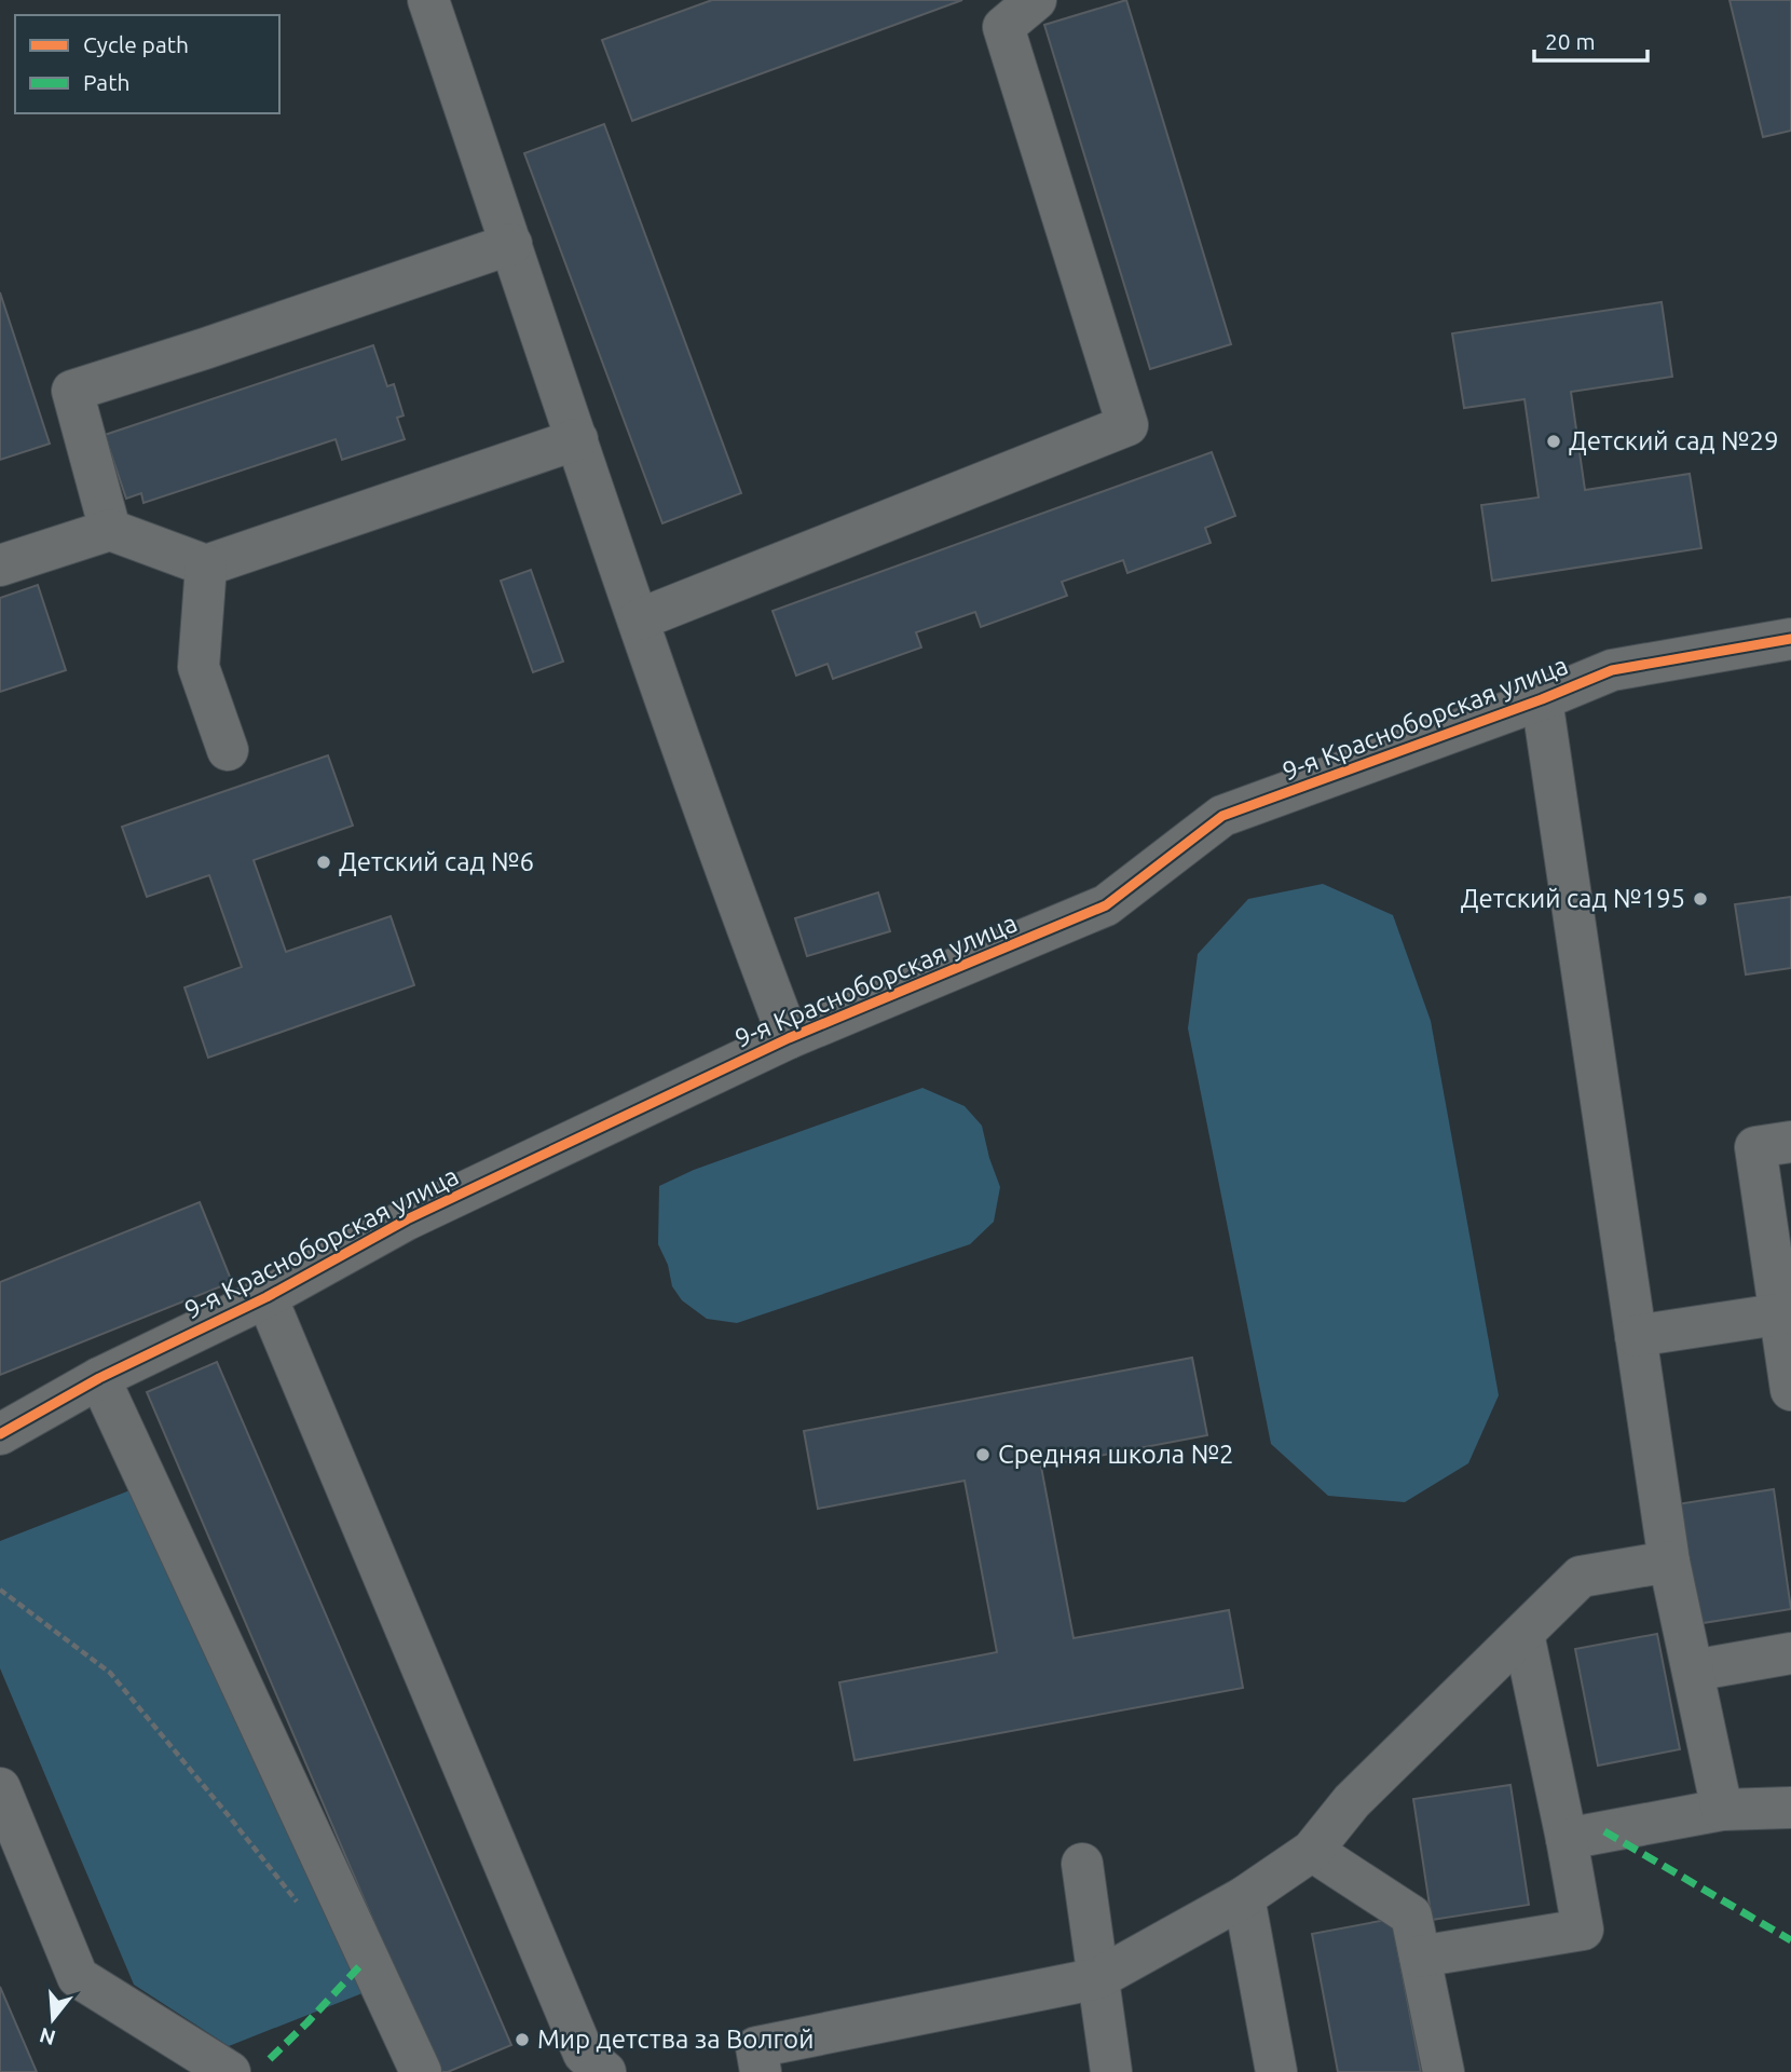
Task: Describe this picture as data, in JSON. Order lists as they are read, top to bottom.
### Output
{
  "streets": {
    "street": ["9-я Красноборская улица"]
  },
  "places": [
    "Детский сад №29",
    "Детский сад №6",
    "Детский сад №195",
    "Средняя школа №2",
    "Мир детства за Волгой"
  ],
  "legend": ["Cycle path", "Path"],
  "scale_bar": "20 m",
  "north": "bottom"
}
